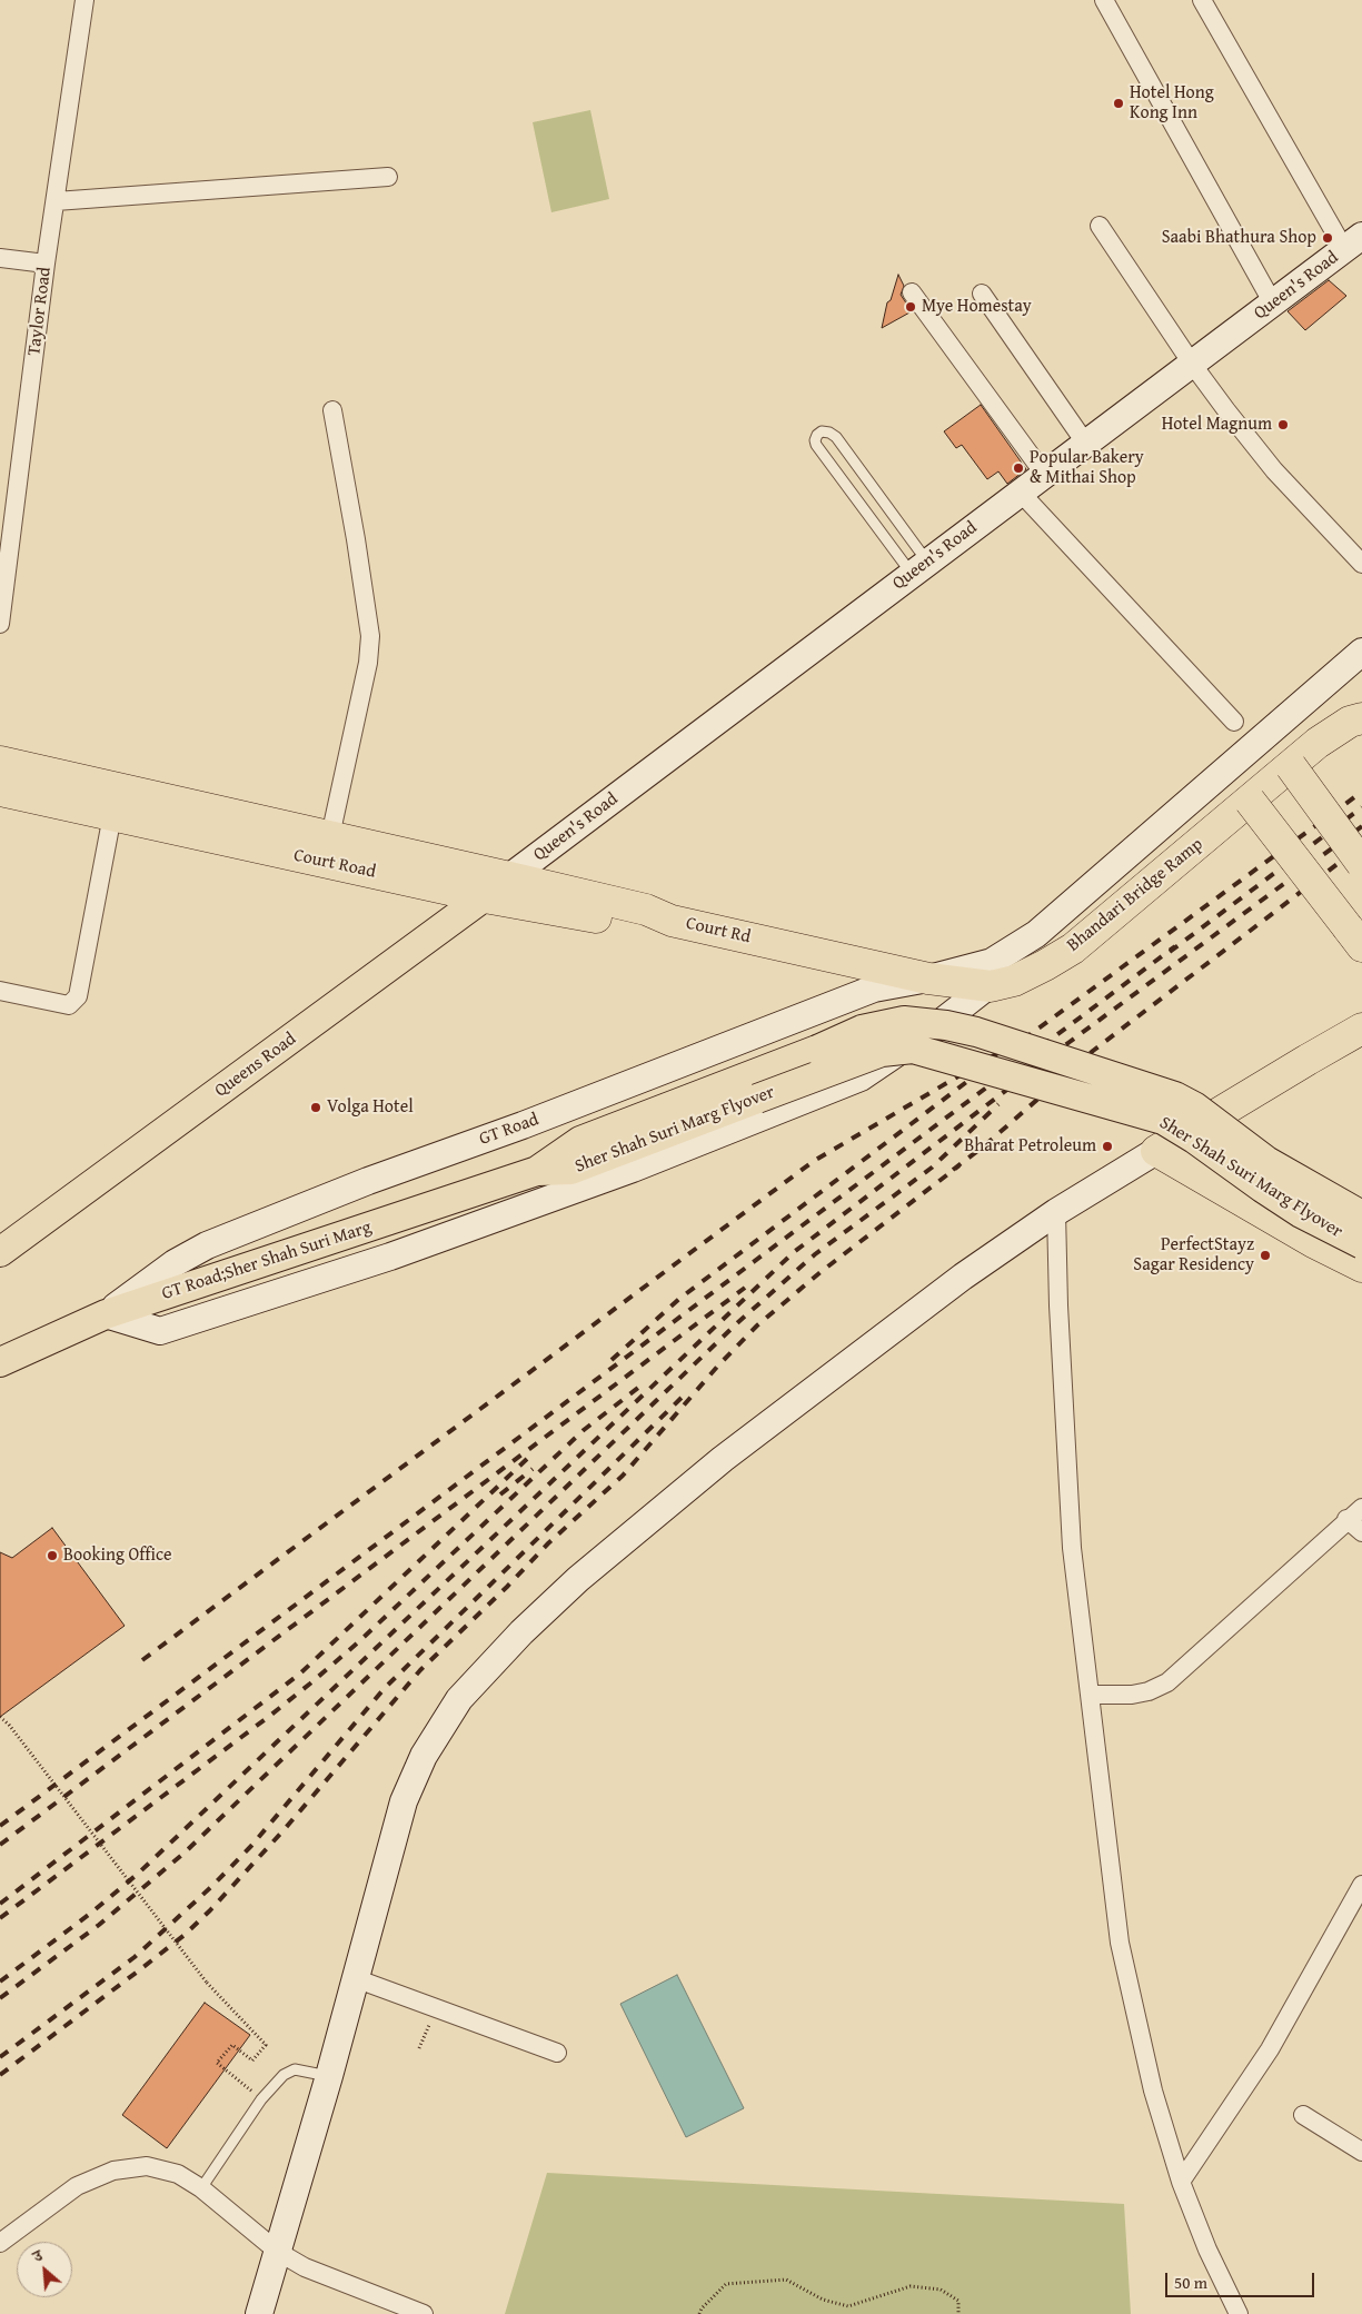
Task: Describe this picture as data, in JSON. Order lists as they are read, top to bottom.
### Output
{
  "streets": {
    "highway": ["Court Road", "Bhandari Bridge Ramp", "Court Rd"],
    "main road": [
      "Queen's Road",
      "Queens Road",
      "GT Road",
      "Sher Shah Suri Marg Flyover",
      "GT Road;Sher Shah Suri Marg"
    ],
    "street": ["Taylor Road"]
  },
  "crossings": [
    ["Queen's Road", "Court Road"],
    ["Queen's Road", "Court Rd"],
    ["Queen's Road", "Queens Road"],
    ["Court Road", "Court Rd"],
    ["Court Road", "Queens Road"],
    ["Bhandari Bridge Ramp", "Court Rd"],
    ["Bhandari Bridge Ramp", "GT Road"],
    ["Court Rd", "Queens Road"],
    ["Court Rd", "GT Road"],
    ["GT Road", "GT Road;Sher Shah Suri Marg"],
    ["Sher Shah Suri Marg Flyover", "GT Road;Sher Shah Suri Marg"]
  ],
  "places": [
    "Hotel Hong Kong Inn",
    "Saabi Bhathura Shop",
    "Mye Homestay",
    "Hotel Magnum",
    "Popular Bakery & Mithai Shop",
    "Volga Hotel",
    "Bharat Petroleum",
    "PerfectStayz Sagar Residency",
    "Booking Office"
  ],
  "scale_bar": "50 m",
  "north": "top left"
}
